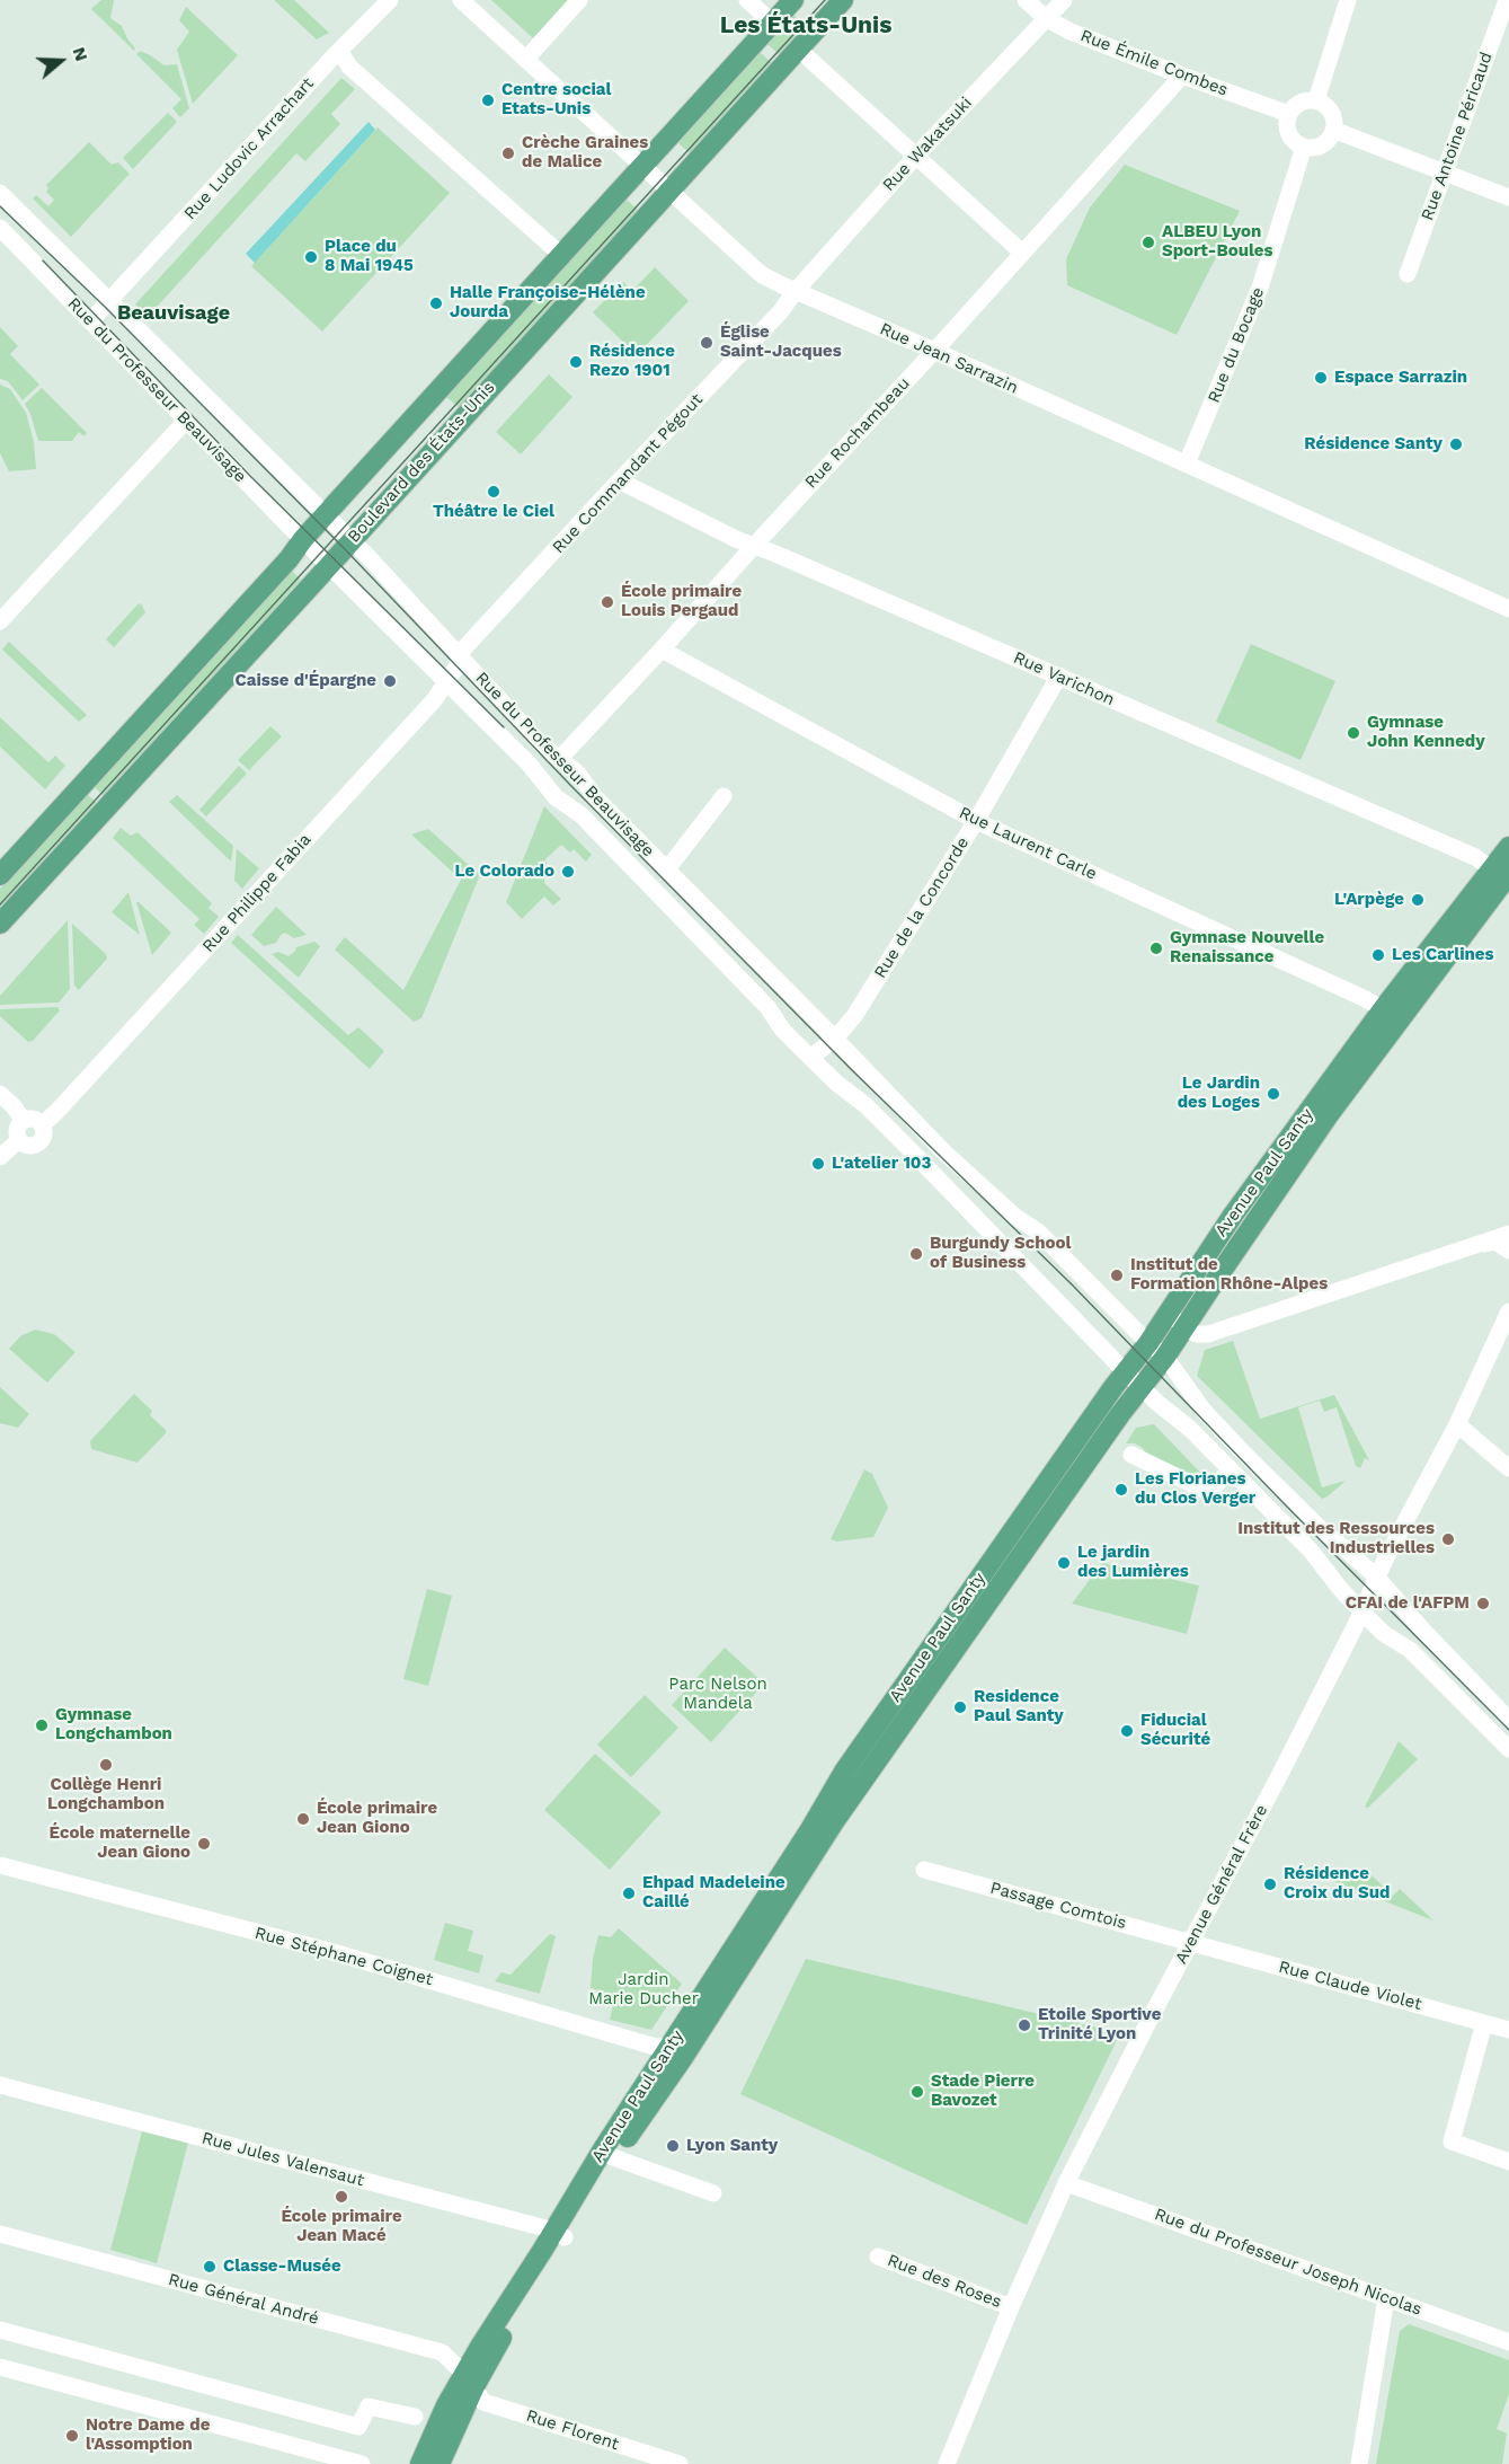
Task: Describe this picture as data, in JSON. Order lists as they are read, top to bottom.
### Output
{
  "streets": {
    "main road": ["Boulevard des États-Unis", "Avenue Paul Santy"],
    "street": [
      "Rue Émile Combes",
      "Rue Antoine Péricaud",
      "Rue Wakatsuki",
      "Rue Ludovic Arrachart",
      "Rue du Bocage",
      "Rue Jean Sarrazin",
      "Rue du Professeur Beauvisage",
      "Rue Rochambeau",
      "Rue Commandant Pégout",
      "Rue Varichon",
      "Rue Laurent Carle",
      "Rue Philippe Fabia",
      "Rue de la Concorde",
      "Avenue Général Frère",
      "Passage Comtois",
      "Rue Stéphane Coignet",
      "Rue Claude Violet",
      "Rue Jules Valensaut",
      "Rue du Professeur Joseph Nicolas",
      "Rue des Roses",
      "Rue Général André",
      "Rue Florent"
    ]
  },
  "crossings": [
    ["Rue Émile Combes", "Rue Wakatsuki"],
    ["Rue Émile Combes", "Rue du Bocage"],
    ["Rue Émile Combes", "Rue Rochambeau"],
    ["Rue Wakatsuki", "Rue Jean Sarrazin"],
    ["Rue Wakatsuki", "Rue Commandant Pégout"],
    ["Rue Ludovic Arrachart", "Rue du Professeur Beauvisage"],
    ["Rue du Bocage", "Rue Jean Sarrazin"],
    ["Rue Jean Sarrazin", "Rue Rochambeau"],
    ["Rue Jean Sarrazin", "Boulevard des États-Unis"],
    ["Rue Jean Sarrazin", "Rue Commandant Pégout"],
    ["Rue du Professeur Beauvisage", "Rue Rochambeau"],
    ["Rue du Professeur Beauvisage", "Boulevard des États-Unis"],
    ["Rue du Professeur Beauvisage", "Rue Commandant Pégout"],
    ["Rue du Professeur Beauvisage", "Rue Philippe Fabia"],
    ["Rue du Professeur Beauvisage", "Rue de la Concorde"],
    ["Rue du Professeur Beauvisage", "Avenue Paul Santy"],
    ["Rue du Professeur Beauvisage", "Avenue Général Frère"],
    ["Rue Rochambeau", "Rue Varichon"],
    ["Rue Rochambeau", "Rue Laurent Carle"],
    ["Rue Commandant Pégout", "Rue Varichon"],
    ["Rue Commandant Pégout", "Rue Philippe Fabia"],
    ["Rue Varichon", "Rue de la Concorde"],
    ["Rue Varichon", "Avenue Paul Santy"],
    ["Rue Laurent Carle", "Rue de la Concorde"],
    ["Rue Laurent Carle", "Avenue Paul Santy"],
    ["Avenue Paul Santy", "Rue Stéphane Coignet"],
    ["Avenue Paul Santy", "Rue Jules Valensaut"],
    ["Avenue Paul Santy", "Rue Général André"],
    ["Avenue Paul Santy", "Rue Florent"],
    ["Avenue Général Frère", "Passage Comtois"],
    ["Avenue Général Frère", "Rue Claude Violet"],
    ["Avenue Général Frère", "Rue du Professeur Joseph Nicolas"],
    ["Avenue Général Frère", "Rue des Roses"],
    ["Passage Comtois", "Rue Claude Violet"],
    ["Rue Général André", "Rue Florent"]
  ],
  "districts": ["Les États-Unis", "Beauvisage"],
  "parks": ["Parc Nelson Mandela", "Jardin Marie Ducher"],
  "places": [
    "Centre social Etats-Unis",
    "Crèche Graines de Malice",
    "ALBEU Lyon Sport-Boules",
    "Place du 8 Mai 1945",
    "Halle Françoise-Hélène Jourda",
    "Église Saint-Jacques",
    "Résidence Rezo 1901",
    "Espace Sarrazin",
    "Résidence Santy",
    "Théâtre le Ciel",
    "École primaire Louis Pergaud",
    "Caisse d'Épargne",
    "Gymnase John Kennedy",
    "Le Colorado",
    "L'Arpège",
    "Gymnase Nouvelle Renaissance",
    "Les Carlines",
    "Le Jardin des Loges",
    "L'atelier 103",
    "Burgundy School of Business",
    "Institut de Formation Rhône-Alpes",
    "Les Florianes du Clos Verger",
    "Institut des Ressources Industrielles",
    "Le jardin des Lumières",
    "CFAI de l'AFPM",
    "Residence Paul Santy",
    "Gymnase Longchambon",
    "Fiducial Sécurité",
    "Collège Henri Longchambon",
    "École primaire Jean Giono",
    "École maternelle Jean Giono",
    "Résidence Croix du Sud",
    "Ehpad Madeleine Caillé",
    "Etoile Sportive Trinité Lyon",
    "Stade Pierre Bavozet",
    "Lyon Santy",
    "École primaire Jean Macé",
    "Classe-Musée",
    "Notre Dame de l'Assomption"
  ],
  "north": "right"
}
